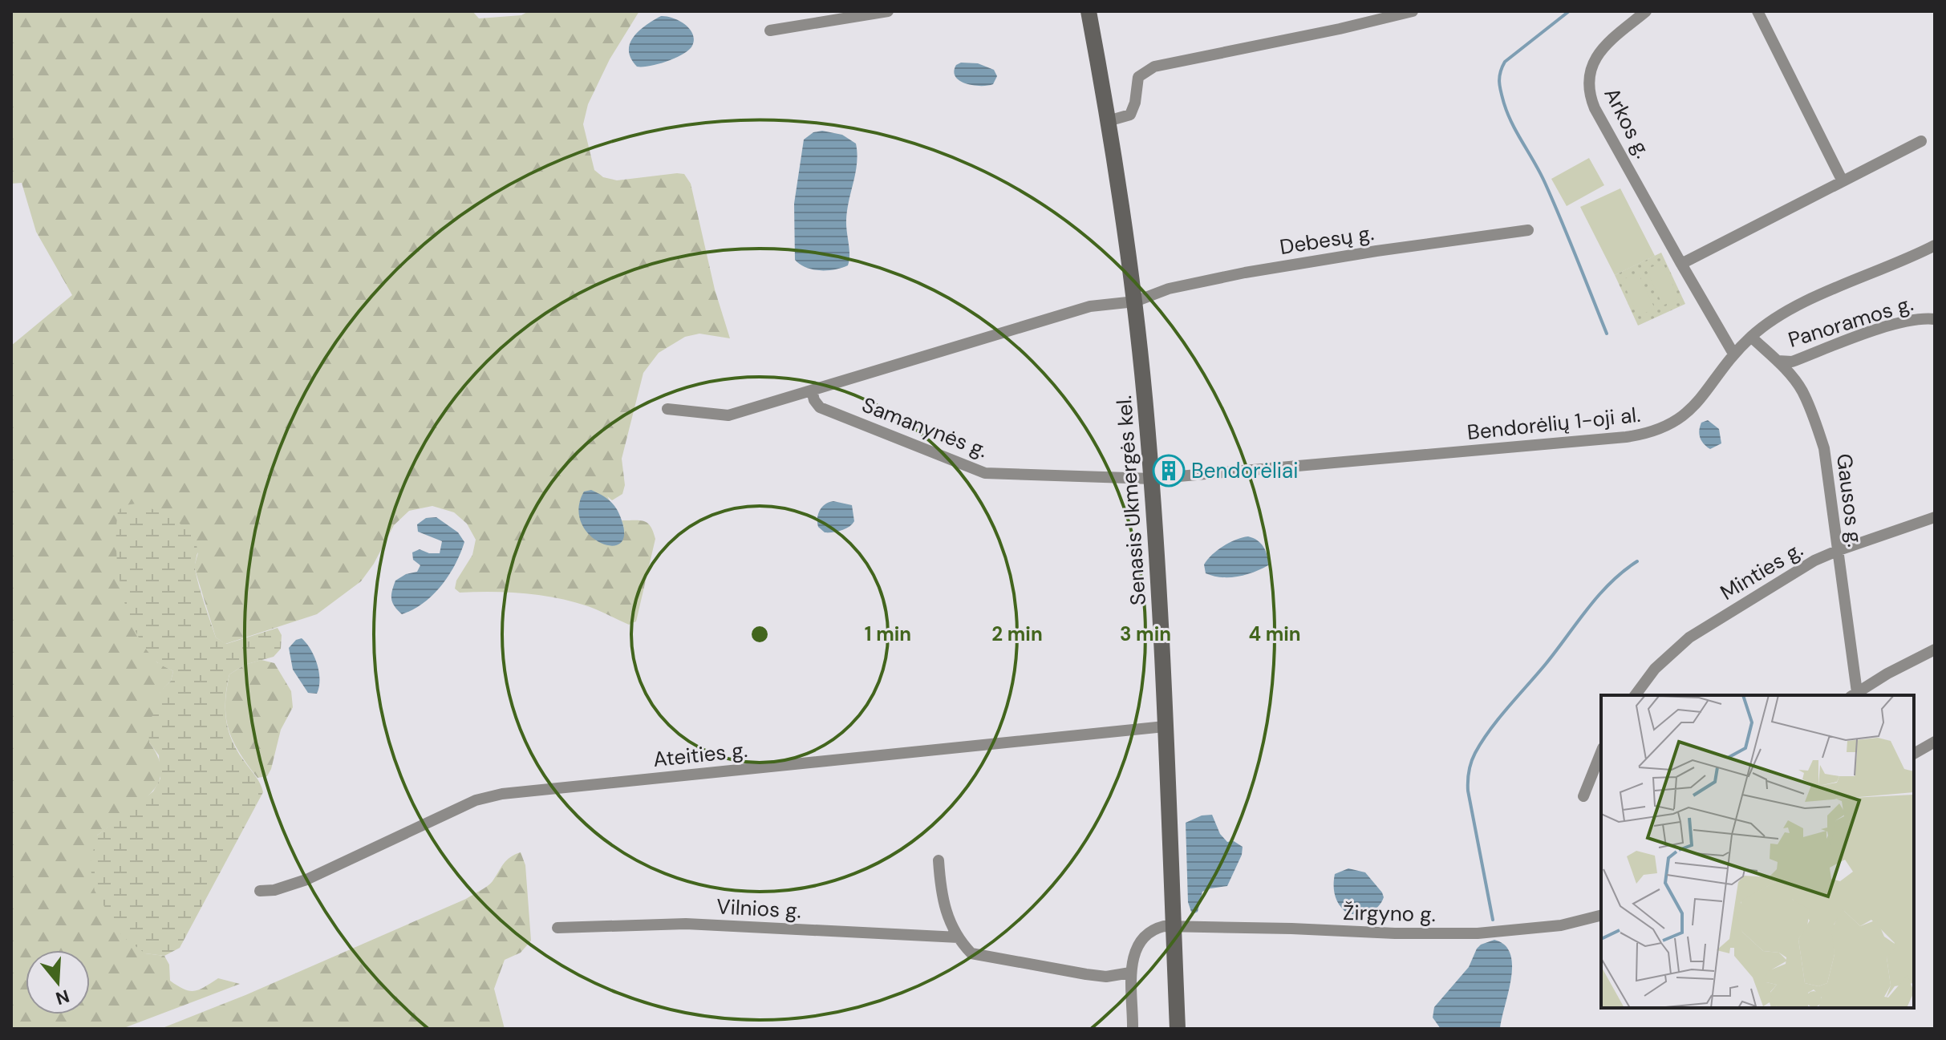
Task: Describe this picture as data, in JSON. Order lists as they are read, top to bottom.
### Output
{
  "streets": {
    "main road": ["Senasis Ukmergės kel."],
    "street": [
      "Arkos g.",
      "Debesų g.",
      "Panoramos g.",
      "Bendorėlių 1-oji al.",
      "Samanynės g.",
      "Gausos g.",
      "Minties g.",
      "Ateities g.",
      "Vilnios g.",
      "Žirgyno g."
    ]
  },
  "crossings": [
    ["Arkos g.", "Bendorėlių 1-oji al."],
    ["Debesų g.", "Samanynės g."],
    ["Debesų g.", "Senasis Ukmergės kel."],
    ["Panoramos g.", "Gausos g."],
    ["Bendorėlių 1-oji al.", "Samanynės g."],
    ["Bendorėlių 1-oji al.", "Senasis Ukmergės kel."],
    ["Bendorėlių 1-oji al.", "Gausos g."],
    ["Samanynės g.", "Senasis Ukmergės kel."],
    ["Senasis Ukmergės kel.", "Ateities g."],
    ["Senasis Ukmergės kel.", "Žirgyno g."],
    ["Gausos g.", "Minties g."]
  ],
  "places": {
    "building": ["Bendorėliai"]
  },
  "north": "bottom",
  "rings": [
    "1 min",
    "2 min",
    "3 min",
    "4 min"
  ]
}
